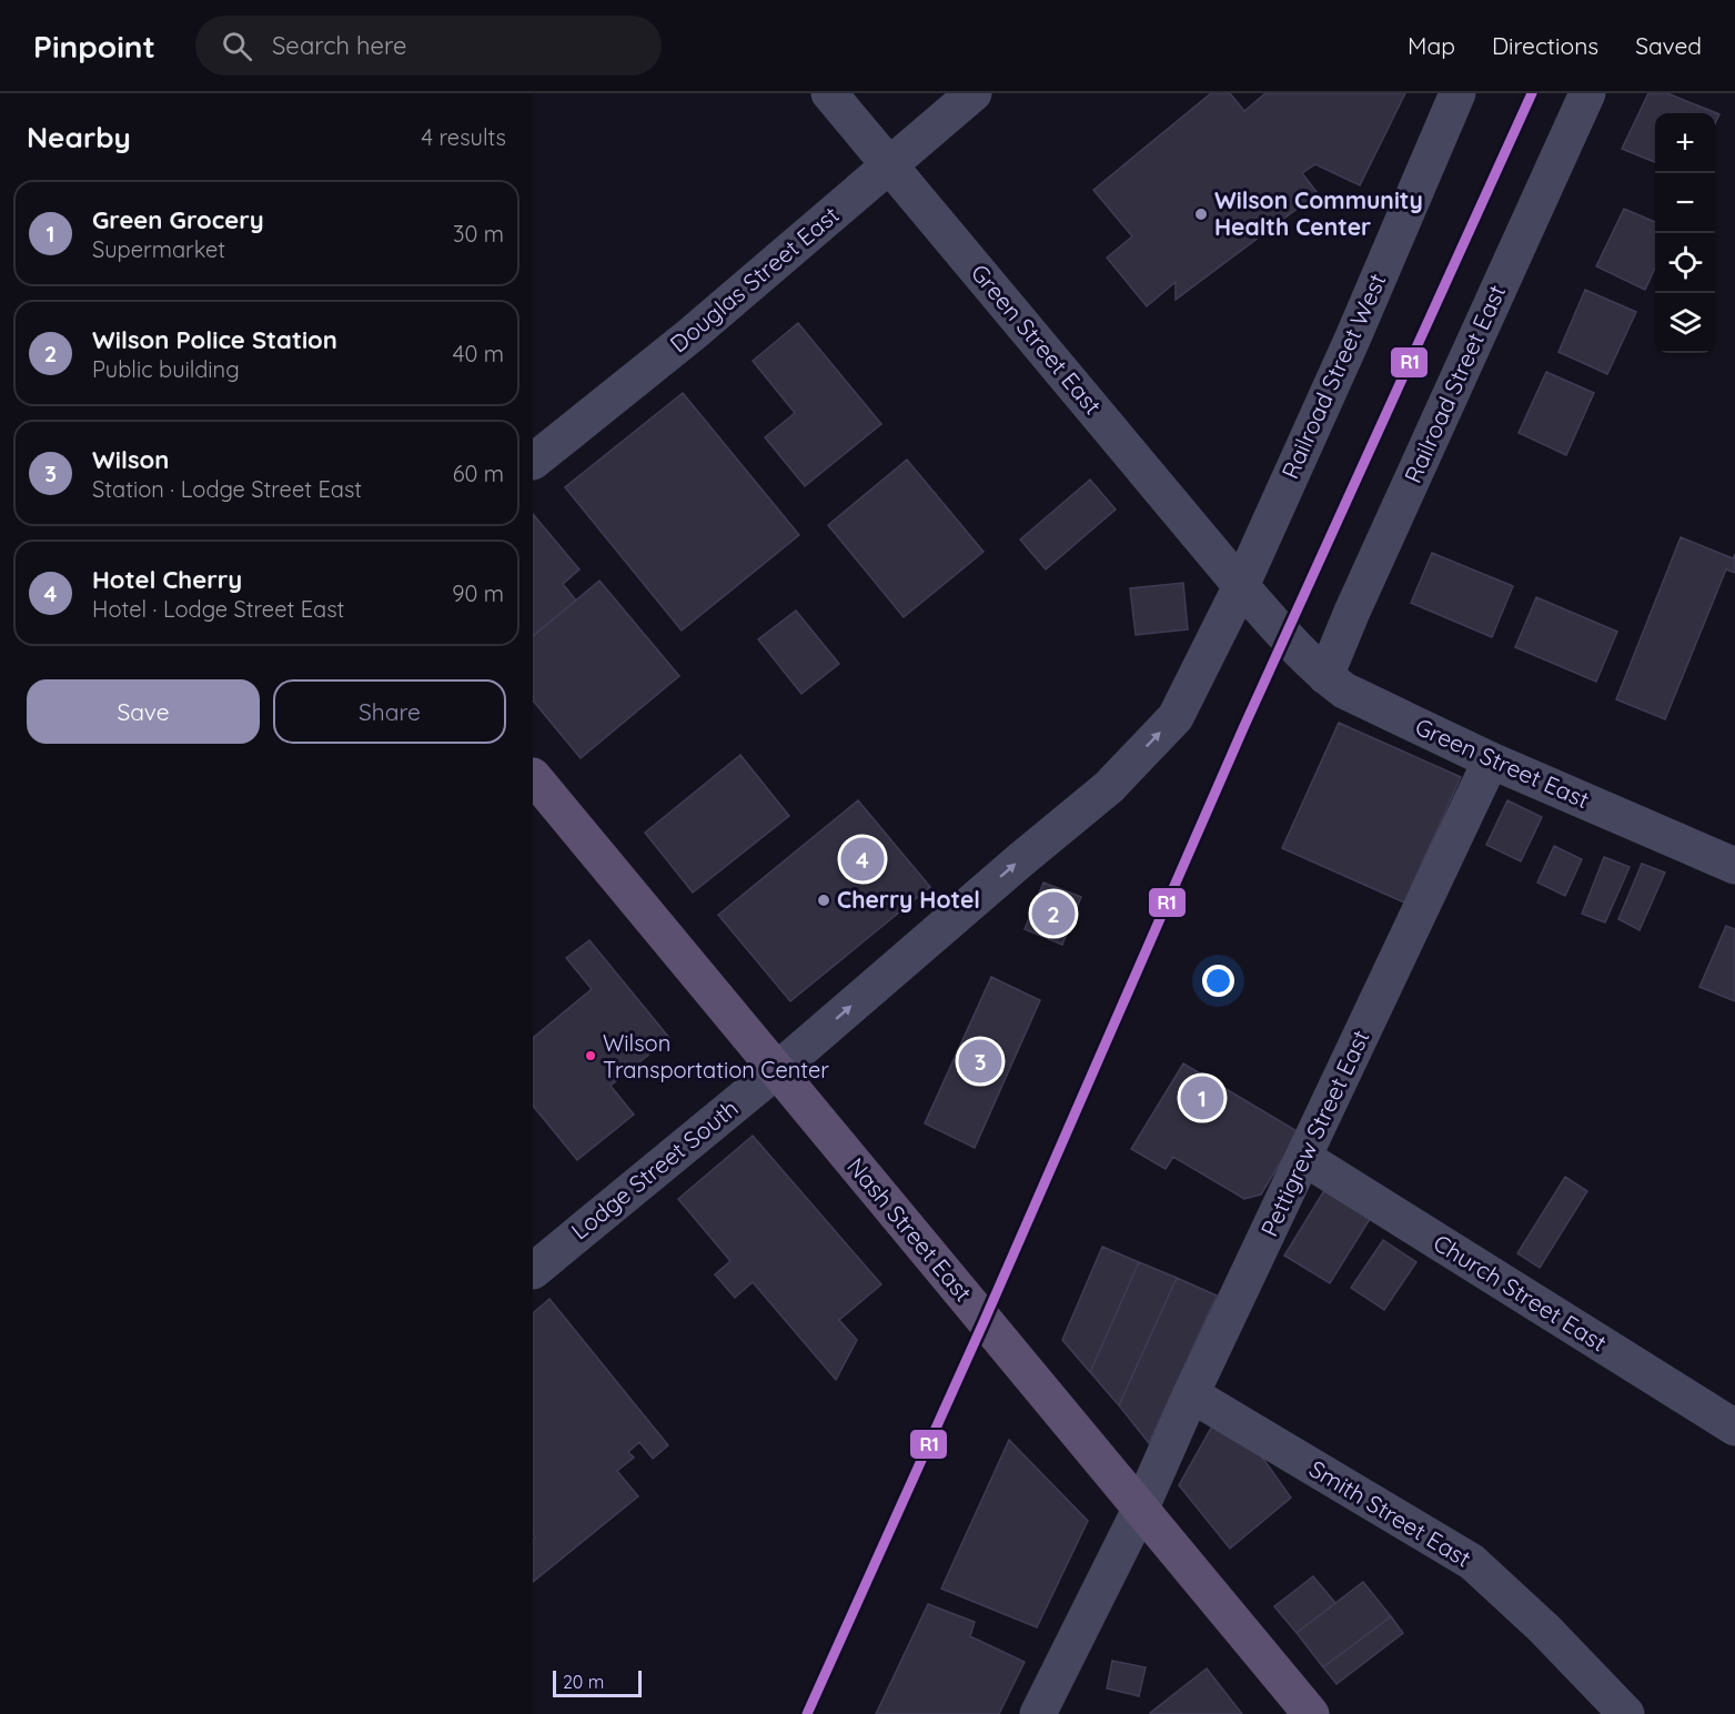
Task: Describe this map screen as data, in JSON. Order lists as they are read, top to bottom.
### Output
{
  "streets": {
    "main road": ["Nash Street East"],
    "street": [
      "Douglas Street East",
      "Green Street East",
      "Railroad Street West",
      "Railroad Street East",
      "Pettigrew Street East",
      "Lodge Street South",
      "Church Street East",
      "Smith Street East"
    ]
  },
  "crossings": [
    ["Douglas Street East", "Green Street East"],
    ["Green Street East", "Railroad Street West"],
    ["Green Street East", "Railroad Street East"],
    ["Green Street East", "Pettigrew Street East"],
    ["Railroad Street West", "Lodge Street South"],
    ["Railroad Street West", "Nash Street East"],
    ["Pettigrew Street East", "Nash Street East"],
    ["Pettigrew Street East", "Church Street East"],
    ["Pettigrew Street East", "Smith Street East"],
    ["Lodge Street South", "Nash Street East"]
  ],
  "one_way": ["Railroad Street West"],
  "places": ["Wilson Community Health Center", "Cherry Hotel", "Wilson Transportation Center"],
  "lines": ["transit line R1"],
  "scale_bar": "20 m",
  "page": {
    "header": "Pinpoint",
    "search": "Search here",
    "nav": ["Map", "Directions", "Saved"],
    "heading": ["Nearby", "4 results"],
    "map_buttons": ["+", "−"],
    "list": [
      {
        "mark": "1",
        "name": "Green Grocery",
        "note": "Supermarket",
        "value": "30 m"
      },
      {
        "mark": "2",
        "name": "Wilson Police Station",
        "note": "Public building",
        "value": "40 m"
      },
      {
        "mark": "3",
        "name": "Wilson",
        "note": "Station · Lodge Street East",
        "value": "60 m"
      },
      {
        "mark": "4",
        "name": "Hotel Cherry",
        "note": "Hotel · Lodge Street East",
        "value": "90 m"
      }
    ],
    "buttons": ["Save", "Share"],
    "pins": [
      "4",
      "2",
      "3",
      "1"
    ],
    "scale": "20 m"
  }
}
